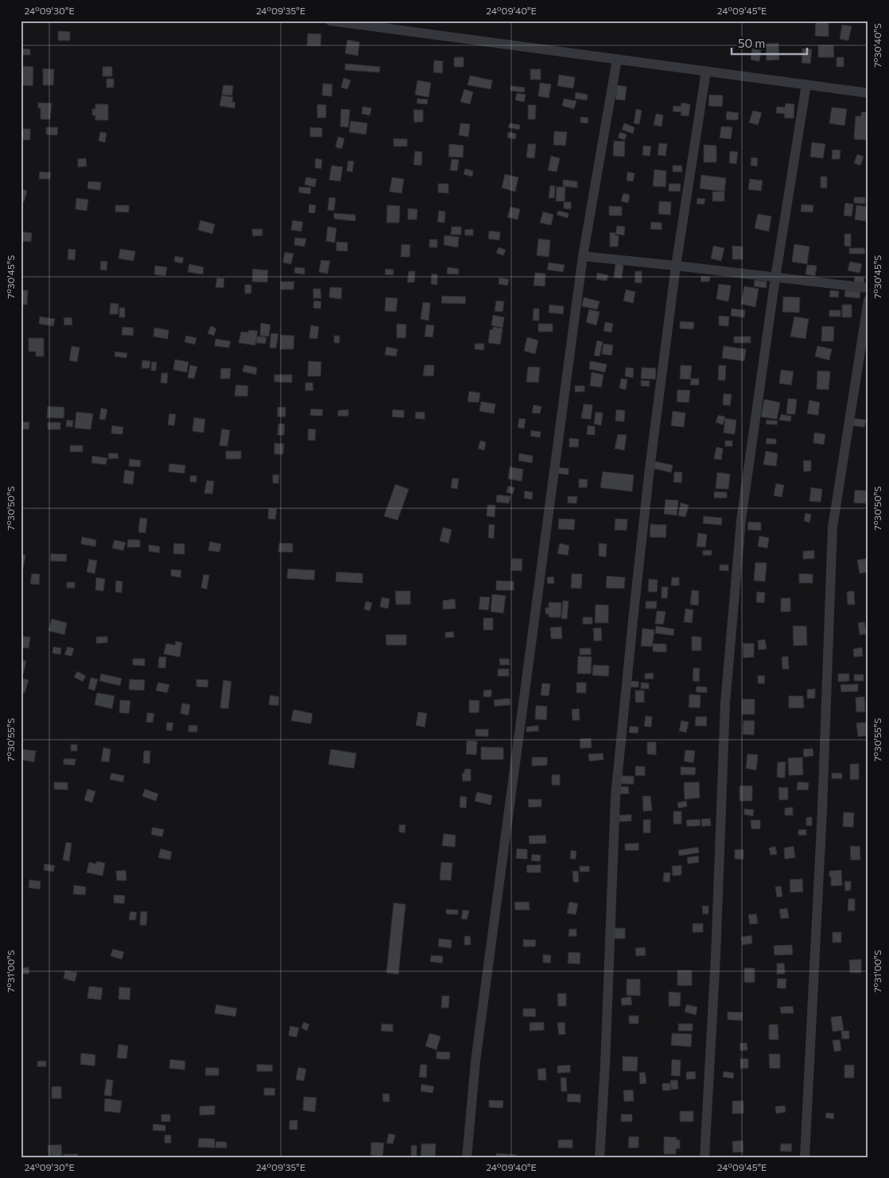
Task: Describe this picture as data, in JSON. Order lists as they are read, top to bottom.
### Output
{
  "scale_bar": "50 m",
  "coordinates": [
    "24°09'30\"E",
    "24°09'35\"E",
    "24°09'40\"E",
    "24°09'45\"E",
    "7°30'40\"S",
    "7°30'45\"S",
    "7°30'50\"S",
    "7°30'55\"S",
    "7°31'00\"S"
  ]
}
